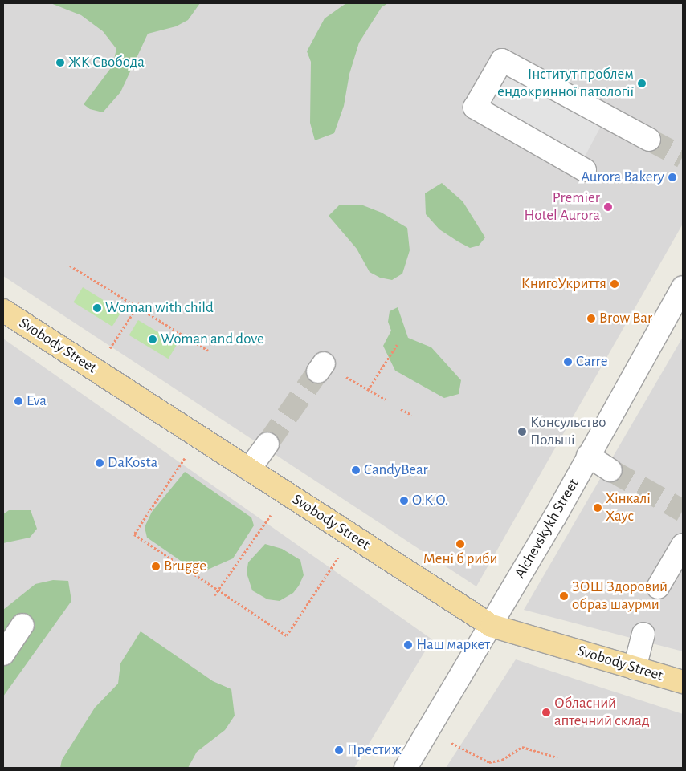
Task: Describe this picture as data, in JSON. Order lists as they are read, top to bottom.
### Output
{
  "streets": {
    "main road": ["Svobody Street"],
    "street": ["Alchevskykh Street"]
  },
  "crossings": [
    ["Svobody Street", "Alchevskykh Street"]
  ],
  "places": [
    "ЖК Свобода",
    "Інститут проблем ендокринної патології",
    "Aurora Bakery",
    "Premier Hotel Aurora",
    "КнигоУкриття",
    "Woman with child",
    "Brow Bar",
    "Woman and dove",
    "Carre",
    "Eva",
    "Консульство Польші",
    "DaKosta",
    "CandyBear",
    "O.K.O.",
    "Хінкалі Хаус",
    "Мені б риби",
    "Brugge",
    "ЗОШ Здоровий образ шаурми",
    "Наш маркет",
    "Обласний аптечний склад",
    "Престиж"
  ]
}
